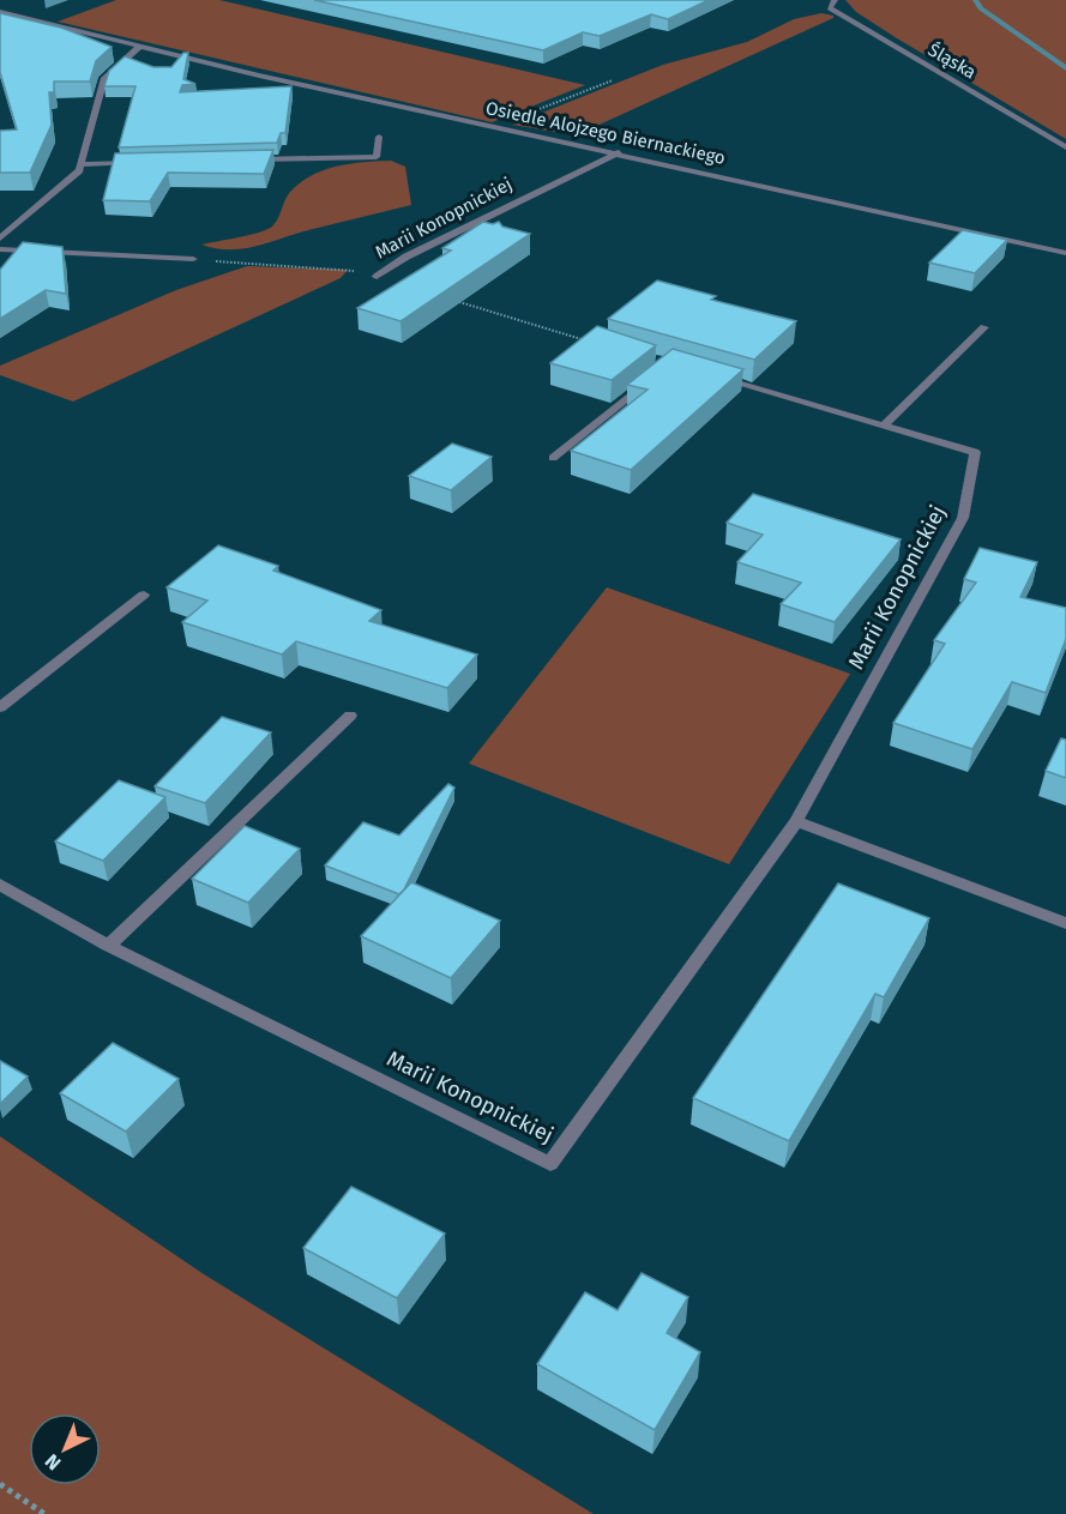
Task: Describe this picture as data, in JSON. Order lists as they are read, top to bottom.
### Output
{
  "streets": {
    "street": ["Śląska", "Osiedle Alojzego Biernackiego", "Marii Konopnickiej"]
  },
  "crossings": [
    ["Osiedle Alojzego Biernackiego", "Marii Konopnickiej"]
  ],
  "north": "bottom left"
}
